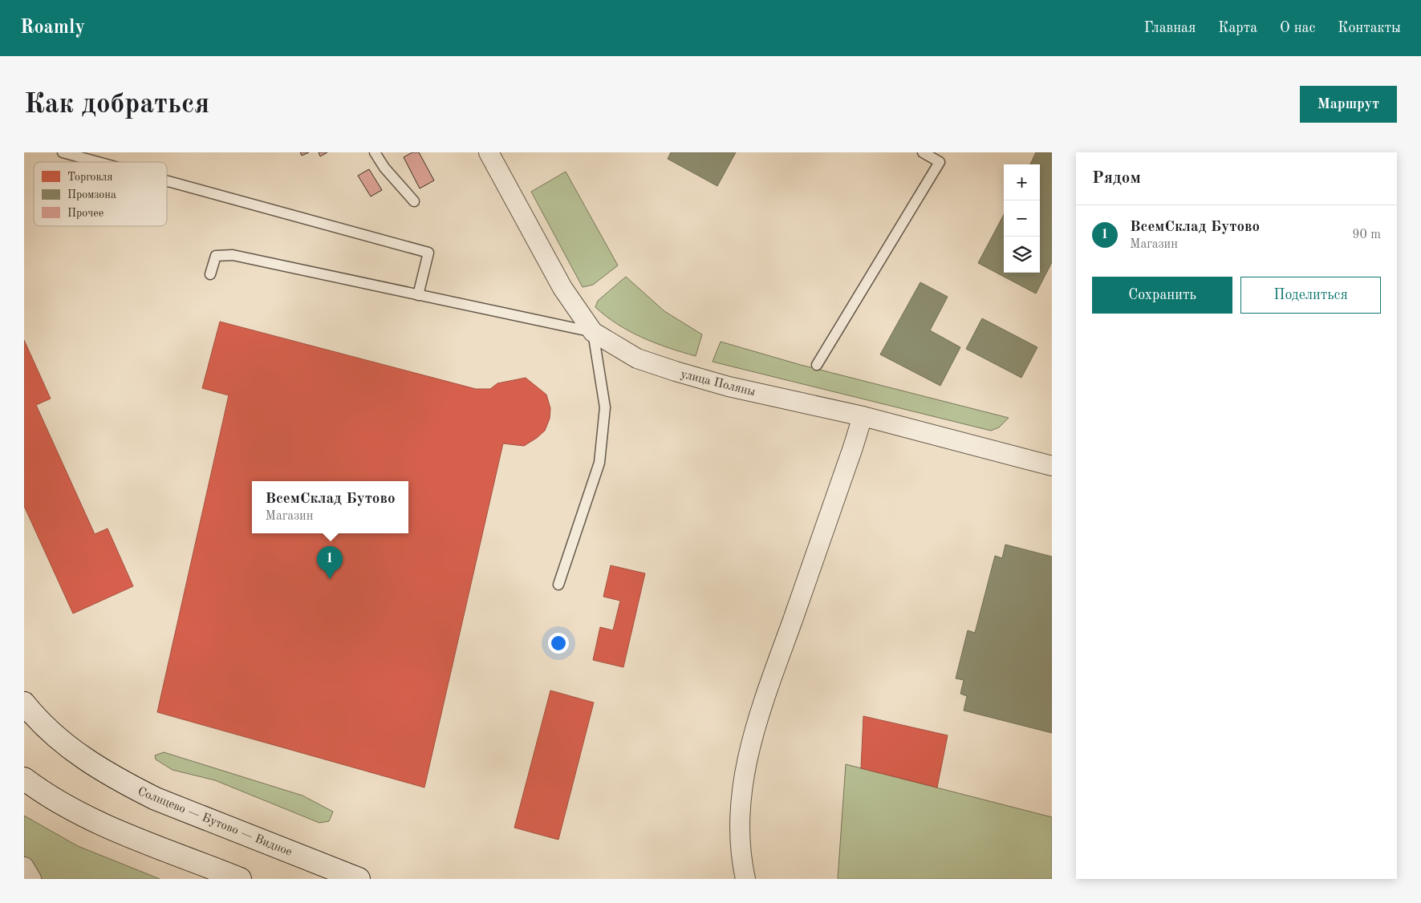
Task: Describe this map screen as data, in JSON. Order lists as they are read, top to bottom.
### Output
{
  "streets": {
    "main road": ["Солнцево — Бутово — Видное"],
    "street": ["улица Поляны"]
  },
  "legend": ["Торговля", "Промзона", "Прочее"],
  "page": {
    "header": "Roamly",
    "nav": [
      "Главная",
      "Карта",
      "О нас",
      "Контакты"
    ],
    "buttons": [
      "Маршрут",
      ["Сохранить", "Поделиться"]
    ],
    "title": "Как добраться",
    "heading": "Рядом",
    "map_buttons": ["+", "−"],
    "list": [
      {
        "mark": "1",
        "name": "ВсемСклад Бутово",
        "note": "Магазин",
        "value": "90 m"
      }
    ],
    "popup": ["ВсемСклад Бутово", "Магазин"],
    "pins": "1"
  }
}
